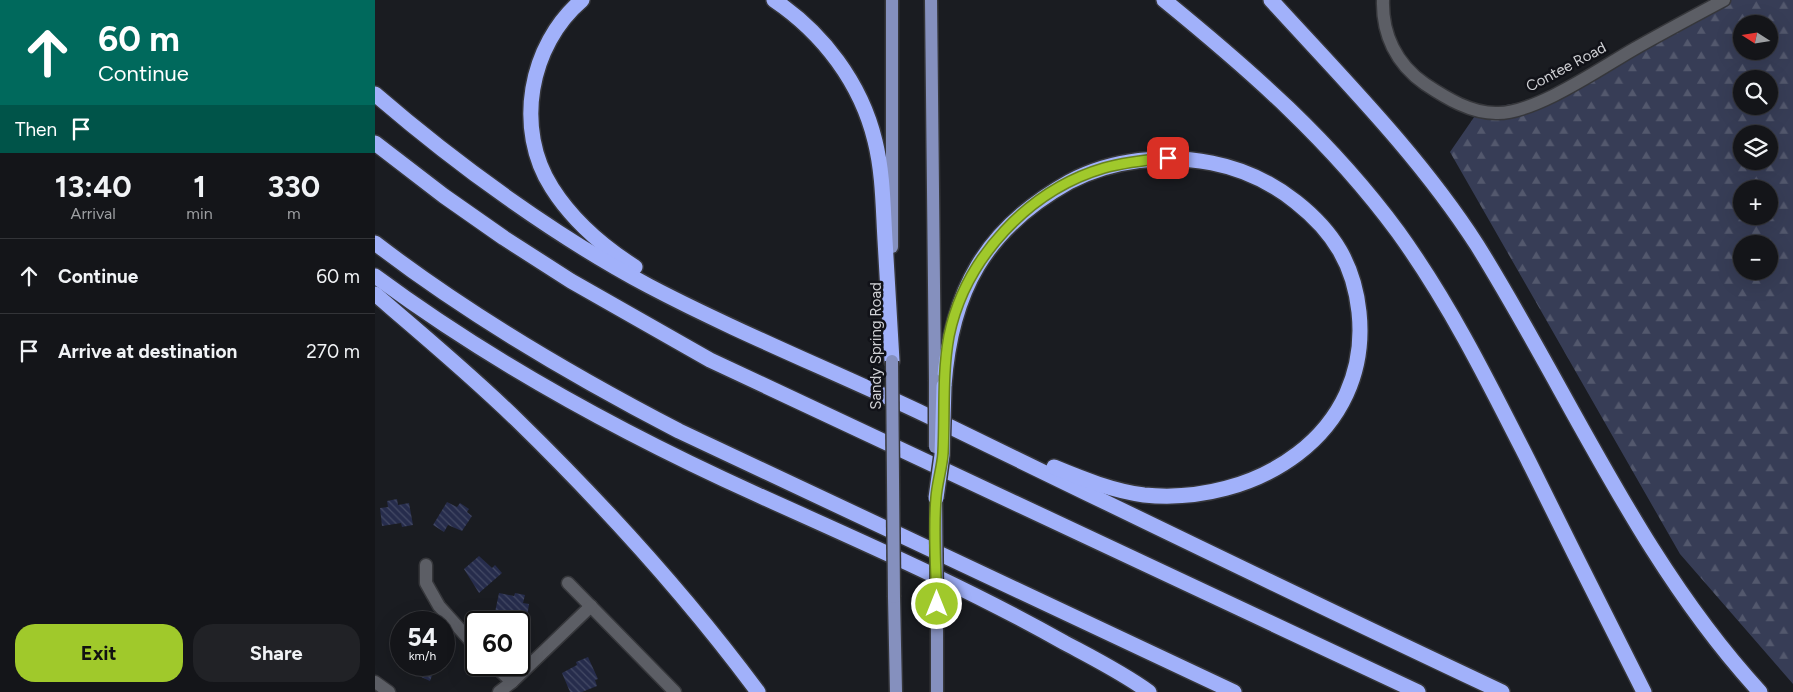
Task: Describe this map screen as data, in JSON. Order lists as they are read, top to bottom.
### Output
{
  "streets": {
    "main road": ["Sandy Spring Road"],
    "street": ["Contee Road"]
  },
  "north": "left",
  "page": {
    "turn": ["60 m", "Continue"],
    "map_buttons": ["+", "−"],
    "then": "Then",
    "eta": [
      "13:40",
      "Arrival",
      "1",
      "min",
      "330",
      "m"
    ],
    "list": [
      {
        "name": "Continue",
        "value": "60 m"
      },
      {
        "name": "Arrive at destination",
        "value": "270 m"
      }
    ],
    "speed": "54 km/h",
    "limit": "60",
    "buttons": ["Exit", "Share"]
  }
}
